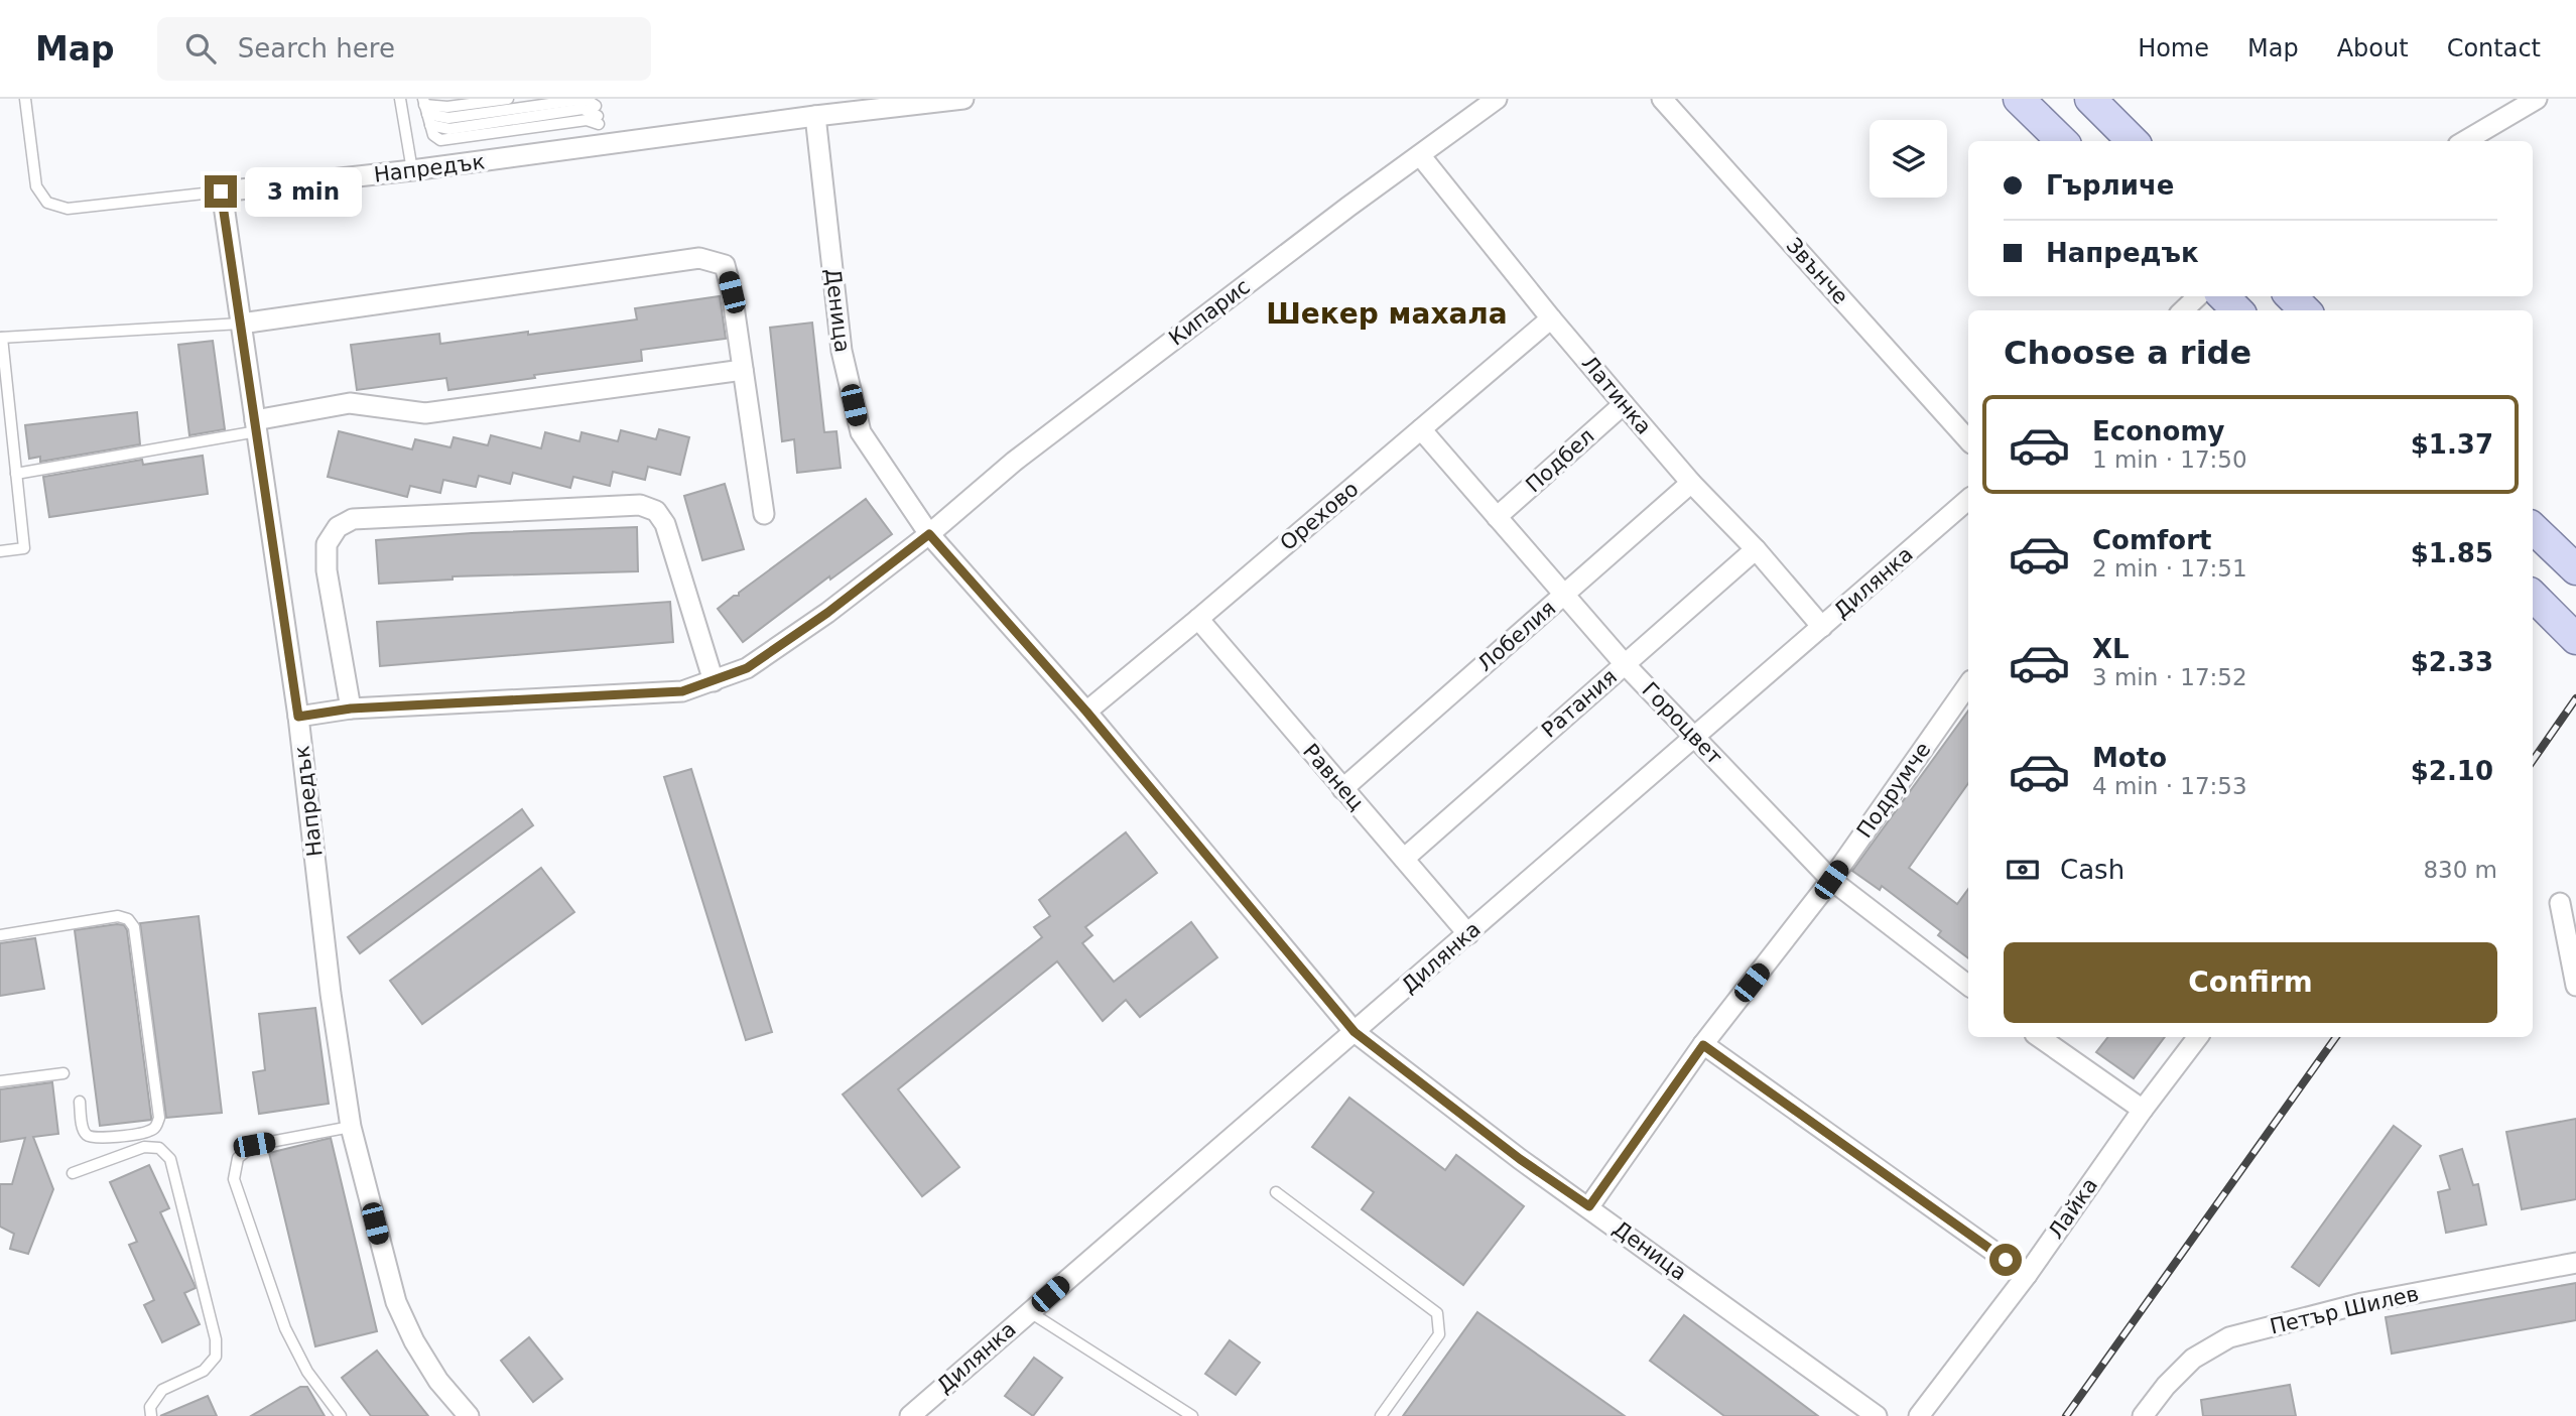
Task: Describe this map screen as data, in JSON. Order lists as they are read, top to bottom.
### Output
{
  "streets": {
    "street": [
      "Напредък",
      "Звънче",
      "Деница",
      "Кипарис",
      "Латинка",
      "Подбел",
      "Орехово",
      "Дилянка",
      "Лобелия",
      "Ратания",
      "Гороцвет",
      "Равнец",
      "Подрумче",
      "Лайка",
      "Петър Шилев"
    ]
  },
  "crossings": [
    ["Напредък", "Деница"],
    ["Напредък", "Кипарис"],
    ["Деница", "Кипарис"],
    ["Деница", "Орехово"],
    ["Деница", "Дилянка"],
    ["Деница", "Подрумче"],
    ["Кипарис", "Латинка"],
    ["Латинка", "Подбел"],
    ["Латинка", "Орехово"],
    ["Латинка", "Дилянка"],
    ["Латинка", "Лобелия"],
    ["Латинка", "Ратания"],
    ["Подбел", "Гороцвет"],
    ["Орехово", "Гороцвет"],
    ["Орехово", "Равнец"],
    ["Дилянка", "Гороцвет"],
    ["Дилянка", "Равнец"],
    ["Лобелия", "Гороцвет"],
    ["Лобелия", "Равнец"],
    ["Ратания", "Гороцвет"],
    ["Ратания", "Равнец"],
    ["Гороцвет", "Подрумче"]
  ],
  "districts": ["Шекер махала"],
  "page": {
    "header": "Map",
    "search": "Search here",
    "nav": [
      "Home",
      "Map",
      "About",
      "Contact"
    ],
    "banner": ["Гърличе", "Напредък"],
    "bubble": "3 min",
    "heading": "Choose a ride",
    "list": [
      {
        "name": "Economy",
        "note": "1 min · 17:50",
        "value": "$1.37"
      },
      {
        "name": "Comfort",
        "note": "2 min · 17:51",
        "value": "$1.85"
      },
      {
        "name": "XL",
        "note": "3 min · 17:52",
        "value": "$2.33"
      },
      {
        "name": "Moto",
        "note": "4 min · 17:53",
        "value": "$2.10"
      }
    ],
    "pay": ["Cash", "830 m"],
    "buttons": "Confirm"
  }
}
